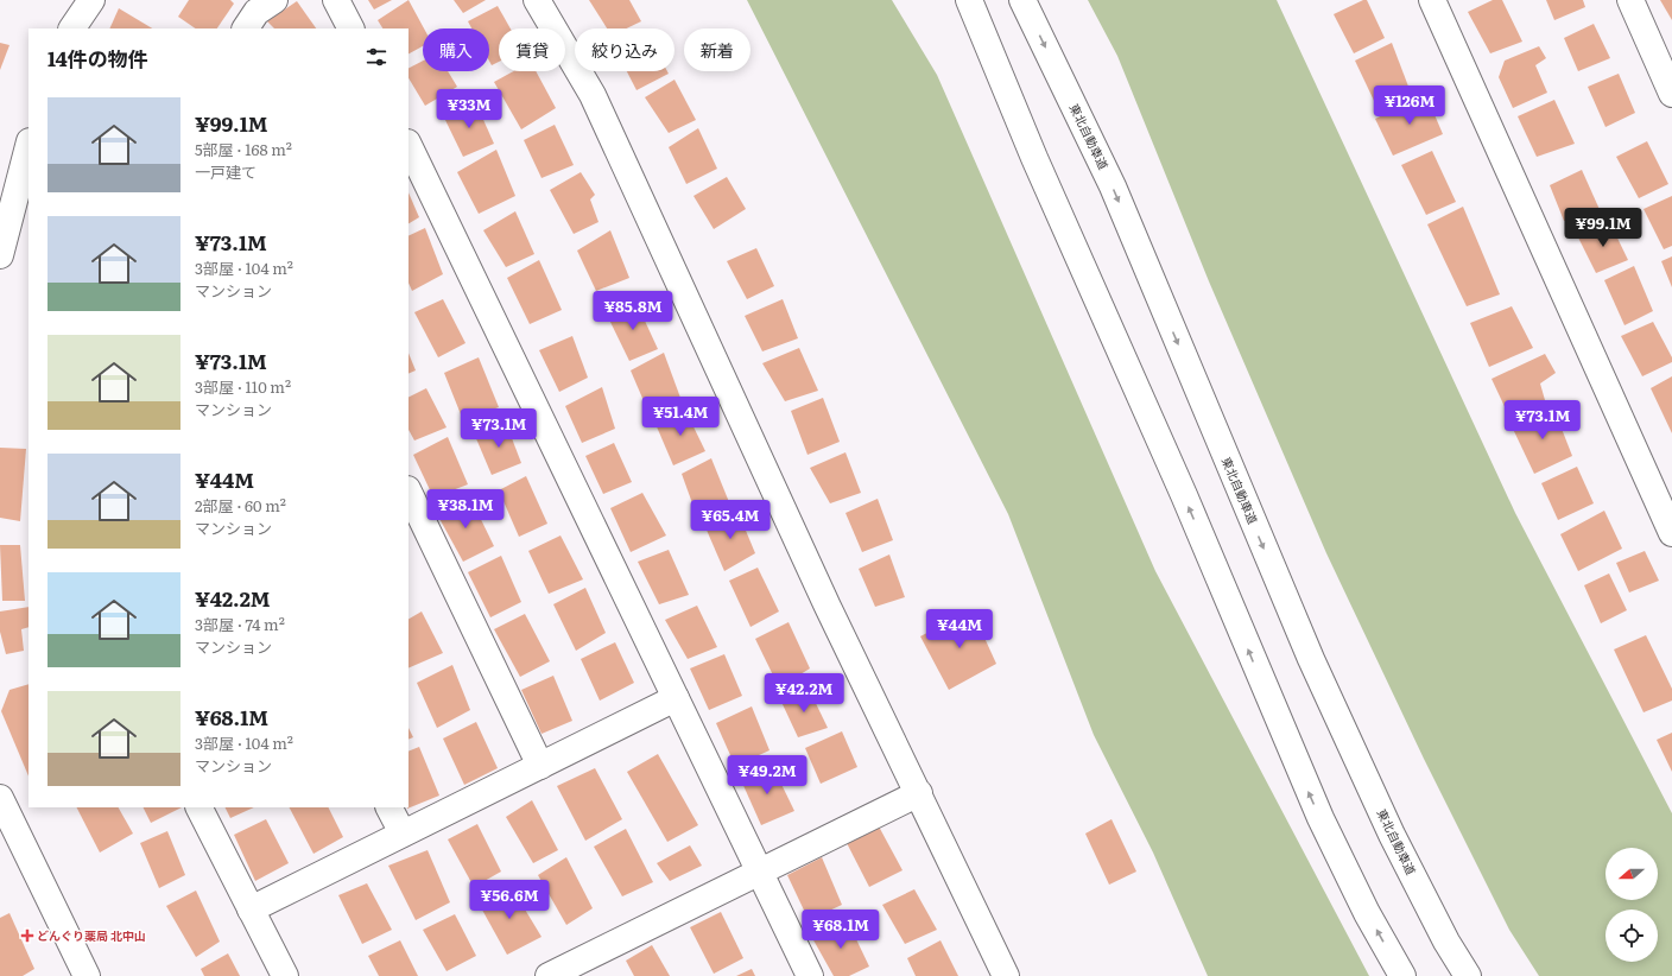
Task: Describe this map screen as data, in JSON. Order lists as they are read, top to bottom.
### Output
{
  "streets": {
    "main road": ["東北自動車道"]
  },
  "places": {
    "health": ["どんぐり薬局 北中山"]
  },
  "north": "left",
  "page": {
    "chip": [
      "購入",
      "賃貸",
      "絞り込み",
      "新着"
    ],
    "heading": "14件の物件",
    "price": [
      "¥126M",
      "¥33M",
      "¥99.1M",
      "¥85.8M",
      "¥51.4M",
      "¥73.1M",
      "¥73.1M",
      "¥38.1M",
      "¥65.4M",
      "¥44M",
      "¥42.2M",
      "¥49.2M",
      "¥56.6M",
      "¥68.1M"
    ],
    "list": [
      {
        "name": "¥99.1M",
        "note": "5部屋 · 168 m² · 一戸建て"
      },
      {
        "name": "¥73.1M",
        "note": "3部屋 · 104 m² · マンション"
      },
      {
        "name": "¥73.1M",
        "note": "3部屋 · 110 m² · マンション"
      },
      {
        "name": "¥44M",
        "note": "2部屋 · 60 m² · マンション"
      },
      {
        "name": "¥42.2M",
        "note": "3部屋 · 74 m² · マンション"
      },
      {
        "name": "¥68.1M",
        "note": "3部屋 · 104 m² · マンション"
      }
    ]
  }
}
